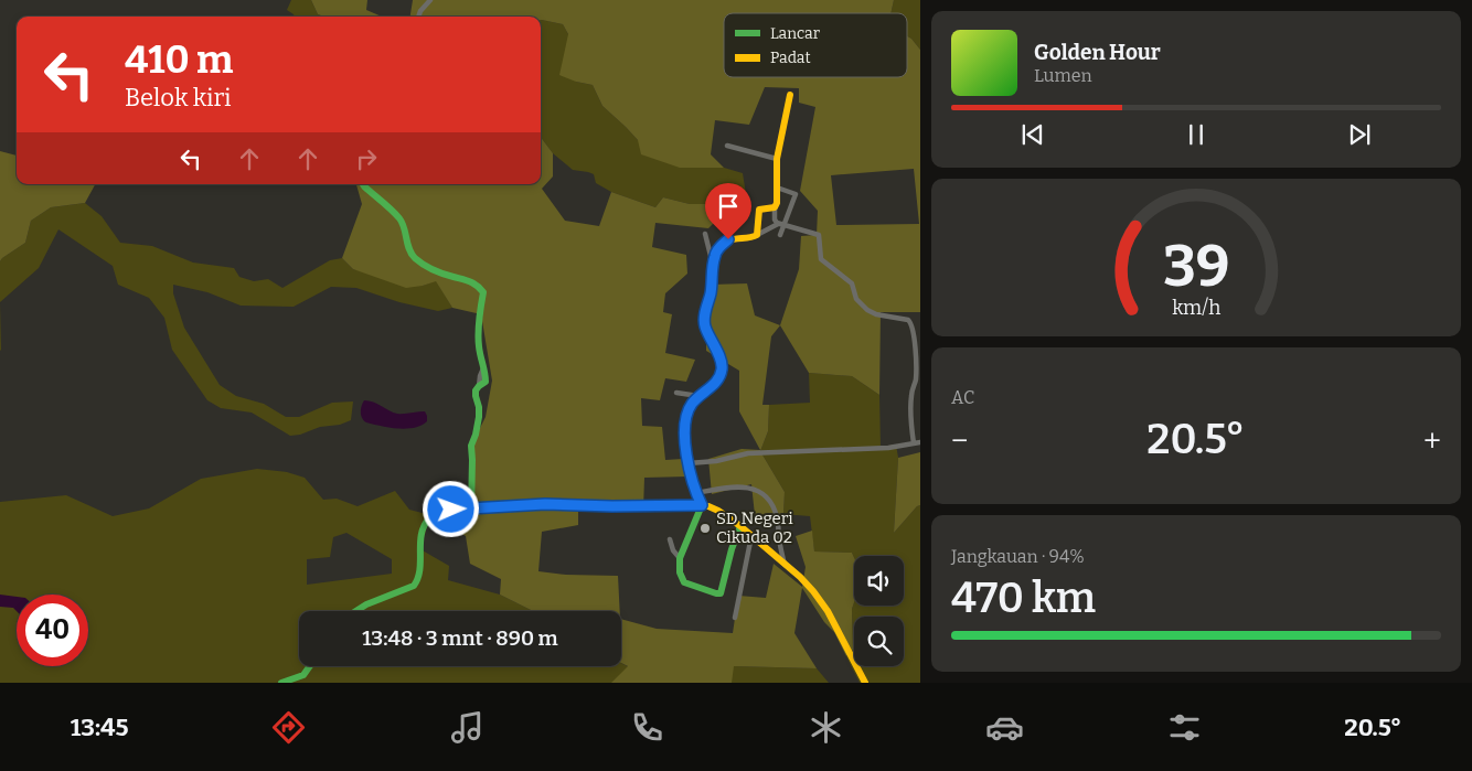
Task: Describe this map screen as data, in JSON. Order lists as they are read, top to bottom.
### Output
{
  "places": ["SD Negeri Cikuda 02"],
  "legend": ["Lancar", "Padat"],
  "page": {
    "turn": ["410 m", "Belok kiri"],
    "song": ["Golden Hour", "Lumen"],
    "tile": [
      "AC",
      ["Jangkauan · 94%", "470 km"]
    ],
    "heat": ["−", "20.5°", "+"],
    "limit": "40",
    "trip": "13:48 · 3 mnt · 890 m",
    "tabs": ["13:45", "20.5°"],
    "gauge": ["39", "km/h"]
  }
}
